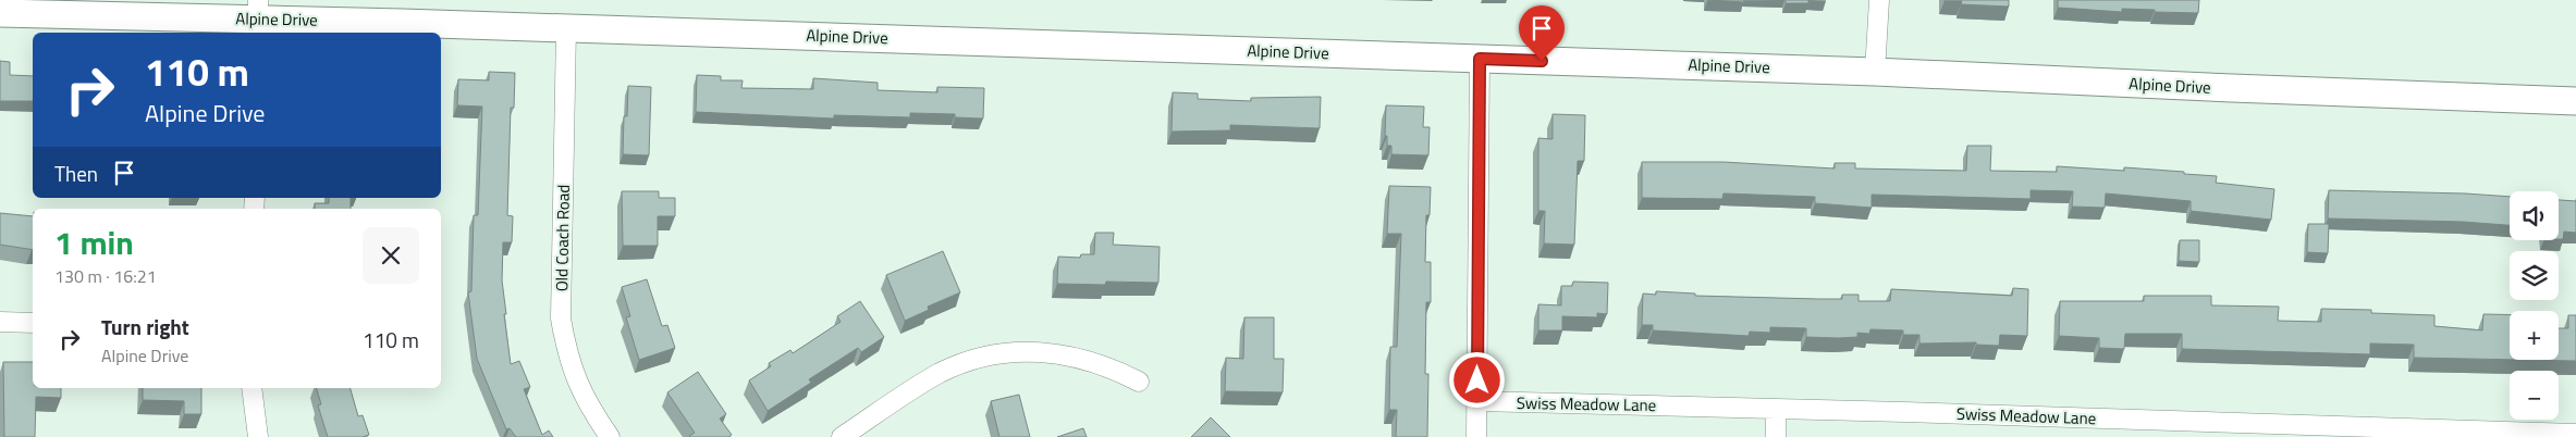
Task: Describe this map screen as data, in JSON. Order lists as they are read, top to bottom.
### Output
{
  "streets": {
    "street": ["Alpine Drive", "Old Coach Road", "Swiss Meadow Lane"]
  },
  "crossings": [
    ["Alpine Drive", "Old Coach Road"]
  ],
  "page": {
    "turn": ["110 m", "Alpine Drive"],
    "then": "Then",
    "map_buttons": ["+", "−"],
    "heading": ["1 min", "130 m · 16:21"],
    "list": [
      {
        "name": "Turn right",
        "note": "Alpine Drive",
        "value": "110 m"
      }
    ]
  }
}
